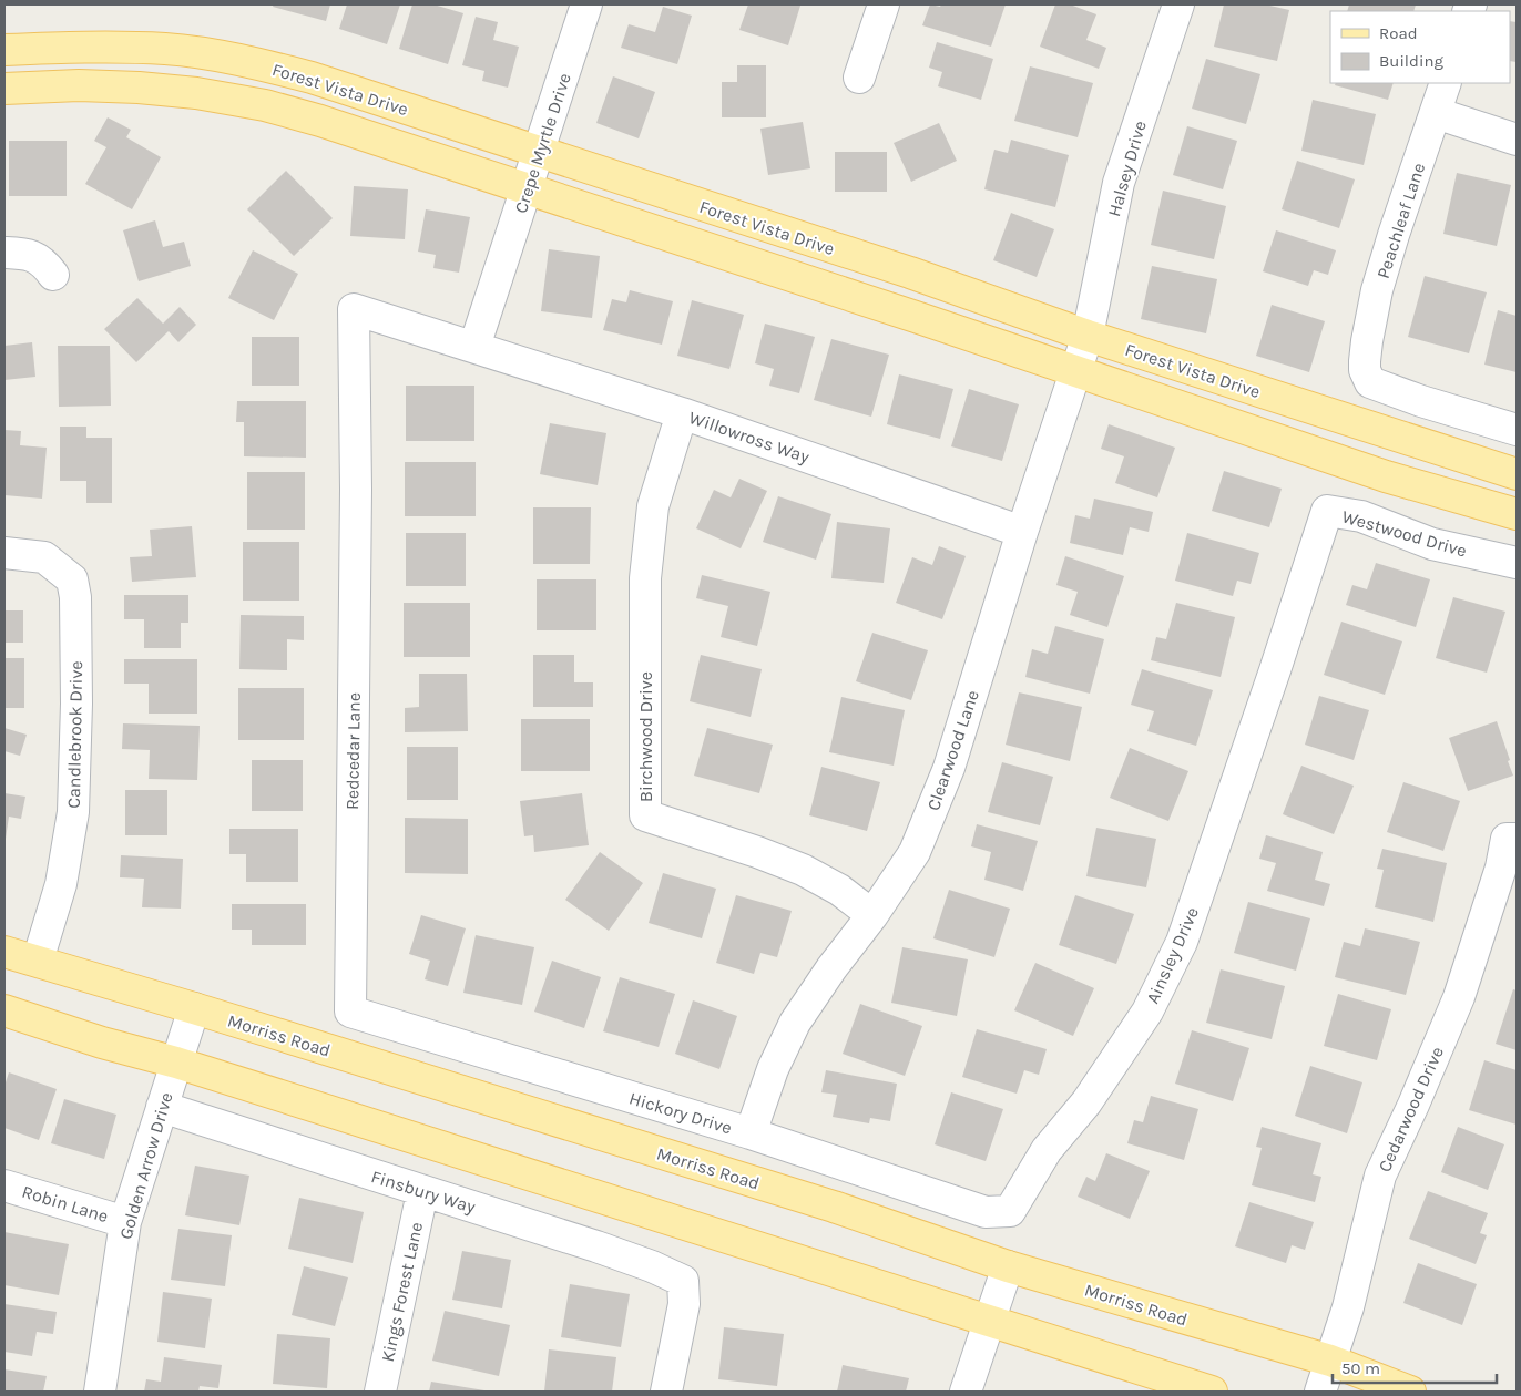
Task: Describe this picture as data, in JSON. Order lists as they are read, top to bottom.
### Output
{
  "streets": {
    "main road": ["Forest Vista Drive", "Morriss Road"],
    "street": [
      "Crepe Myrtle Drive",
      "Halsey Drive",
      "Peachleaf Lane",
      "Willowross Way",
      "Westwood Drive",
      "Candlebrook Drive",
      "Birchwood Drive",
      "Clearwood Lane",
      "Redcedar Lane",
      "Ainsley Drive",
      "Cedarwood Drive",
      "Hickory Drive",
      "Golden Arrow Drive",
      "Finsbury Way",
      "Robin Lane",
      "Kings Forest Lane"
    ]
  },
  "crossings": [
    ["Forest Vista Drive", "Crepe Myrtle Drive"],
    ["Forest Vista Drive", "Halsey Drive"],
    ["Forest Vista Drive", "Clearwood Lane"],
    ["Crepe Myrtle Drive", "Willowross Way"],
    ["Halsey Drive", "Clearwood Lane"],
    ["Willowross Way", "Birchwood Drive"],
    ["Willowross Way", "Clearwood Lane"],
    ["Willowross Way", "Redcedar Lane"],
    ["Westwood Drive", "Ainsley Drive"],
    ["Candlebrook Drive", "Morriss Road"],
    ["Birchwood Drive", "Clearwood Lane"],
    ["Clearwood Lane", "Hickory Drive"],
    ["Redcedar Lane", "Hickory Drive"],
    ["Ainsley Drive", "Hickory Drive"],
    ["Morriss Road", "Cedarwood Drive"],
    ["Morriss Road", "Golden Arrow Drive"],
    ["Golden Arrow Drive", "Finsbury Way"],
    ["Golden Arrow Drive", "Robin Lane"],
    ["Finsbury Way", "Kings Forest Lane"]
  ],
  "legend": ["Road", "Building"],
  "scale_bar": "50 m"
}
